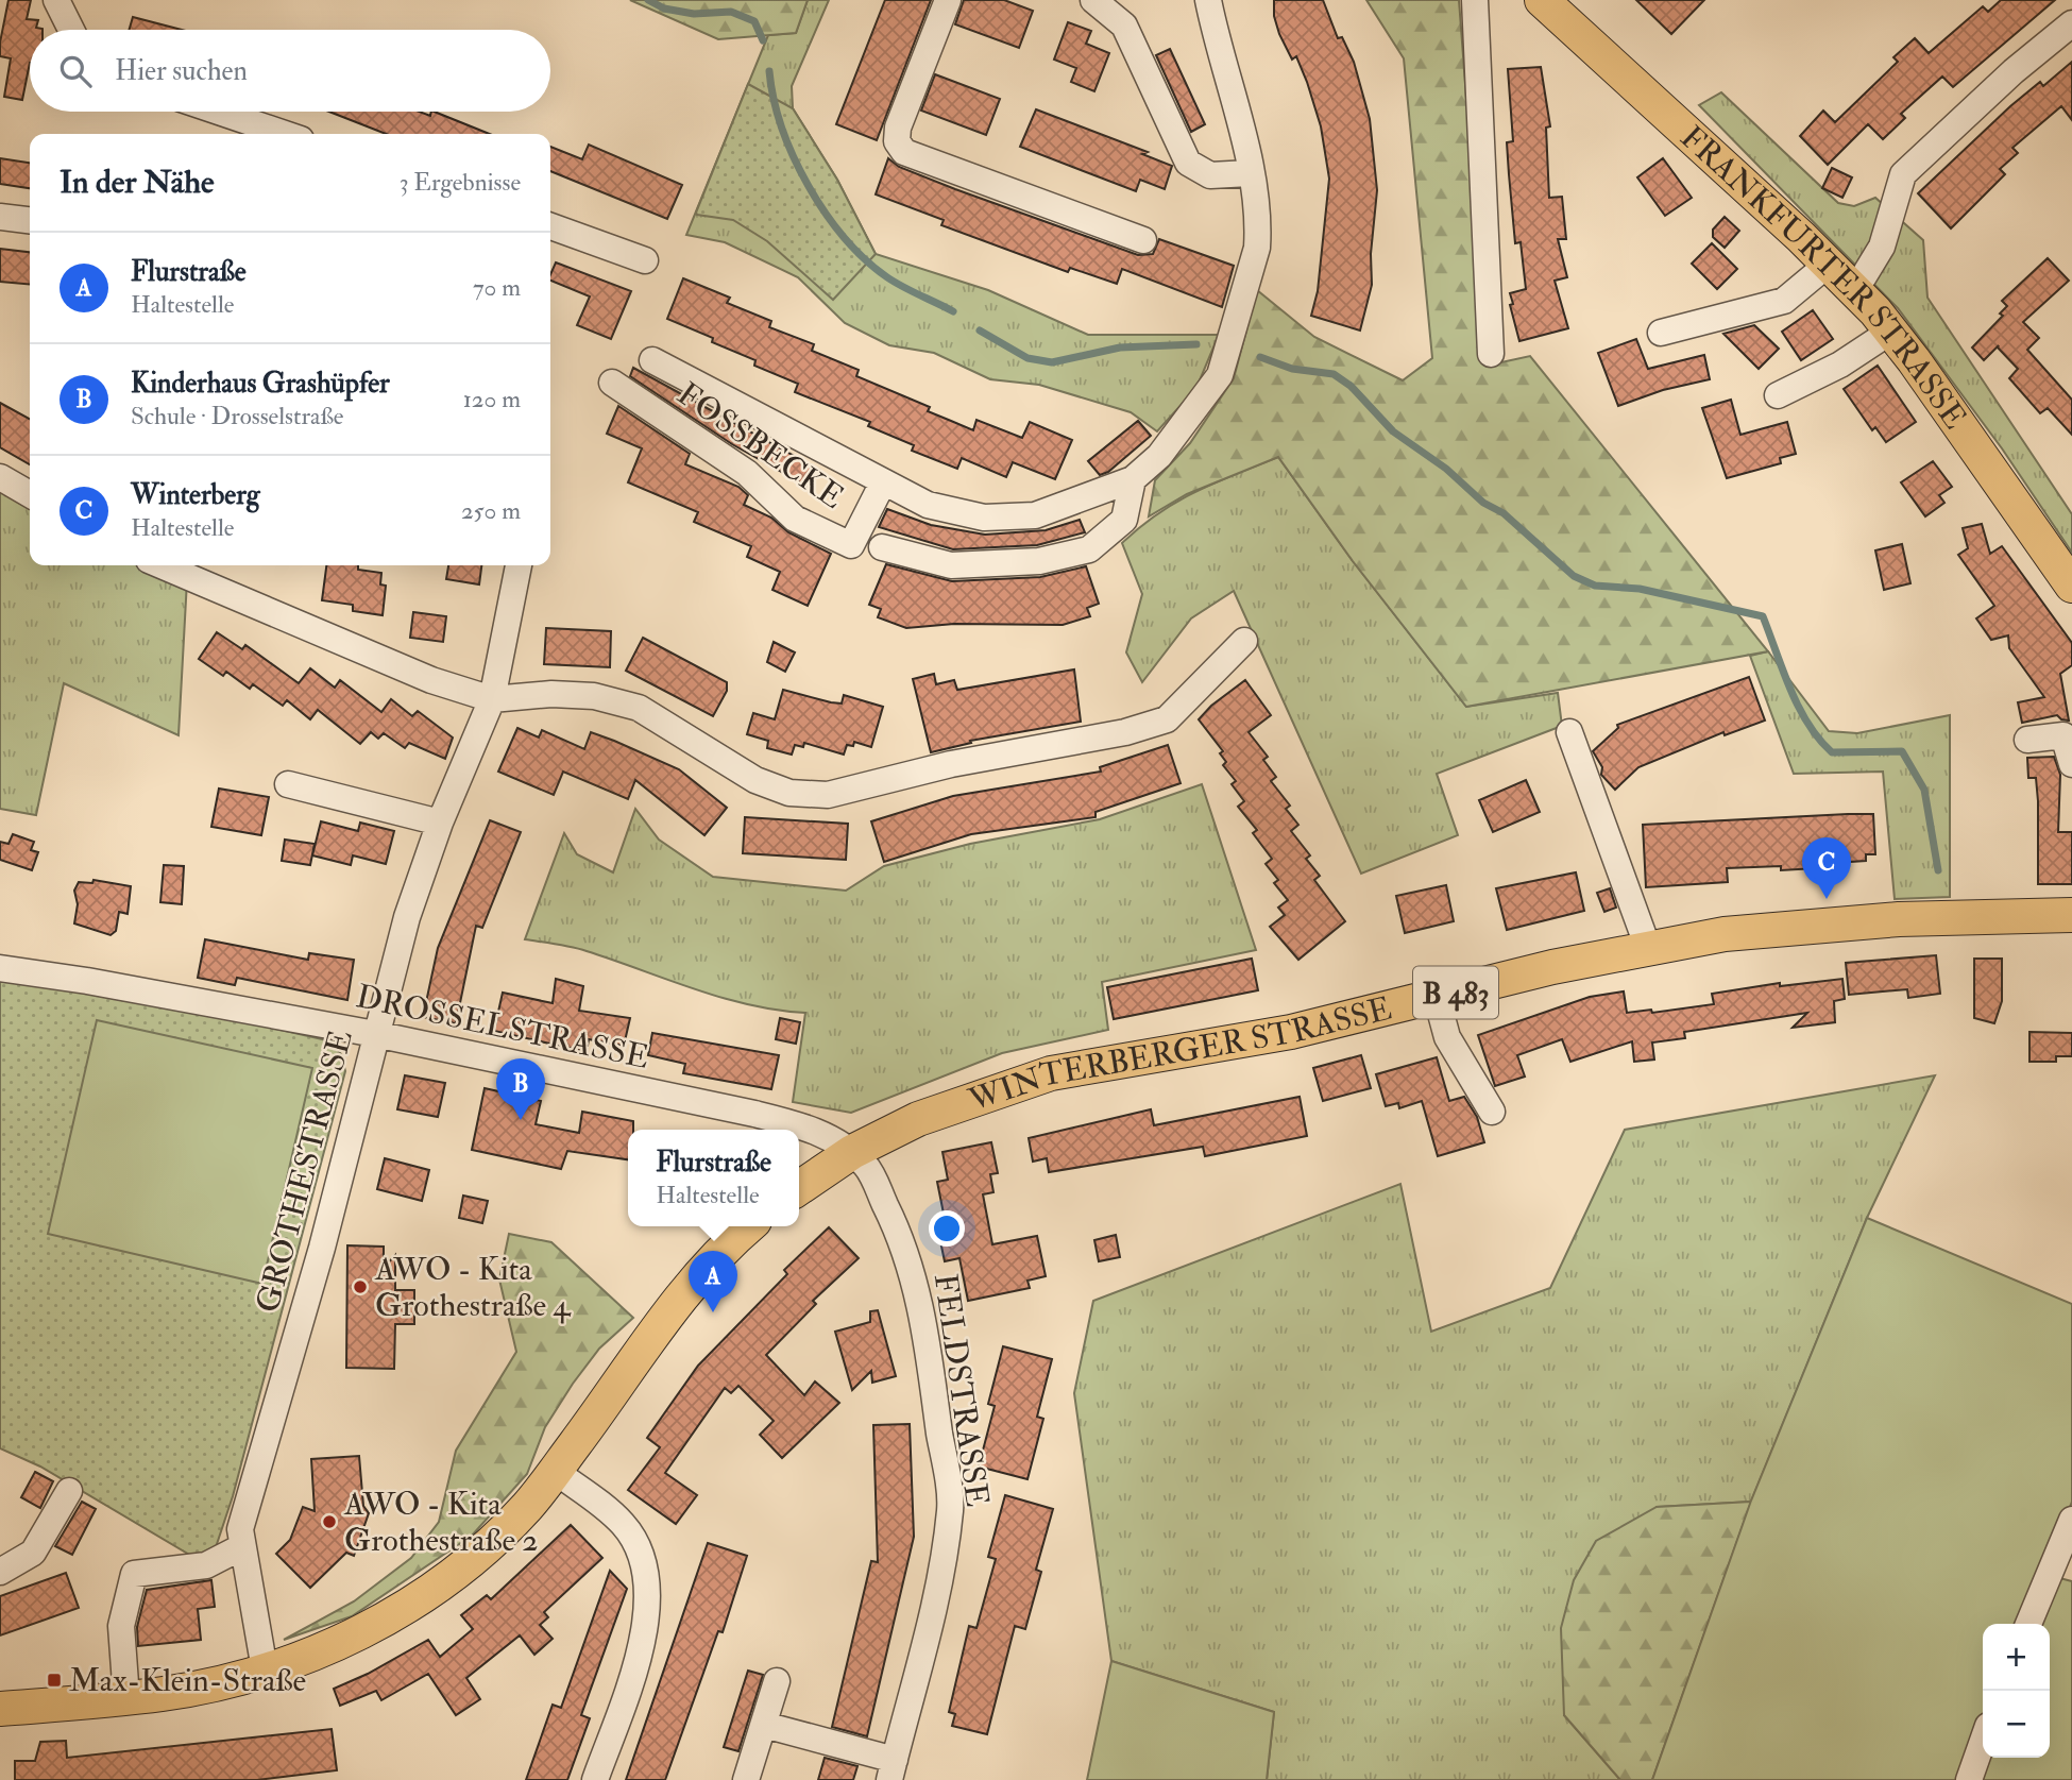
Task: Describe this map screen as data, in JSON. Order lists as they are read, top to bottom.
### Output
{
  "streets": {
    "main road": ["FRANKFURTER STRASSE", "B 483", "WINTERBERGER STRASSE"],
    "street": [
      "FOSSBECKE",
      "DROSSELSTRASSE",
      "GROTHESTRASSE",
      "FELDSTRASSE"
    ]
  },
  "crossings": [
    ["DROSSELSTRASSE", "WINTERBERGER STRASSE"],
    ["DROSSELSTRASSE", "GROTHESTRASSE"],
    ["DROSSELSTRASSE", "FELDSTRASSE"],
    ["WINTERBERGER STRASSE", "FELDSTRASSE"]
  ],
  "places": {
    "other": ["AWO - Kita Grothestraße 4", "AWO - Kita Grothestraße 2"],
    "transit": ["Max-Klein-Straße"]
  },
  "page": {
    "search": "Hier suchen",
    "heading": ["In der Nähe", "3 Ergebnisse"],
    "list": [
      {
        "mark": "A",
        "name": "Flurstraße",
        "note": "Haltestelle",
        "value": "70 m"
      },
      {
        "mark": "B",
        "name": "Kinderhaus Grashüpfer",
        "note": "Schule · Drosselstraße",
        "value": "120 m"
      },
      {
        "mark": "C",
        "name": "Winterberg",
        "note": "Haltestelle",
        "value": "250 m"
      }
    ],
    "pins": ["C", "B", "A"],
    "popup": ["Flurstraße", "Haltestelle"],
    "map_buttons": ["+", "−"]
  }
}
